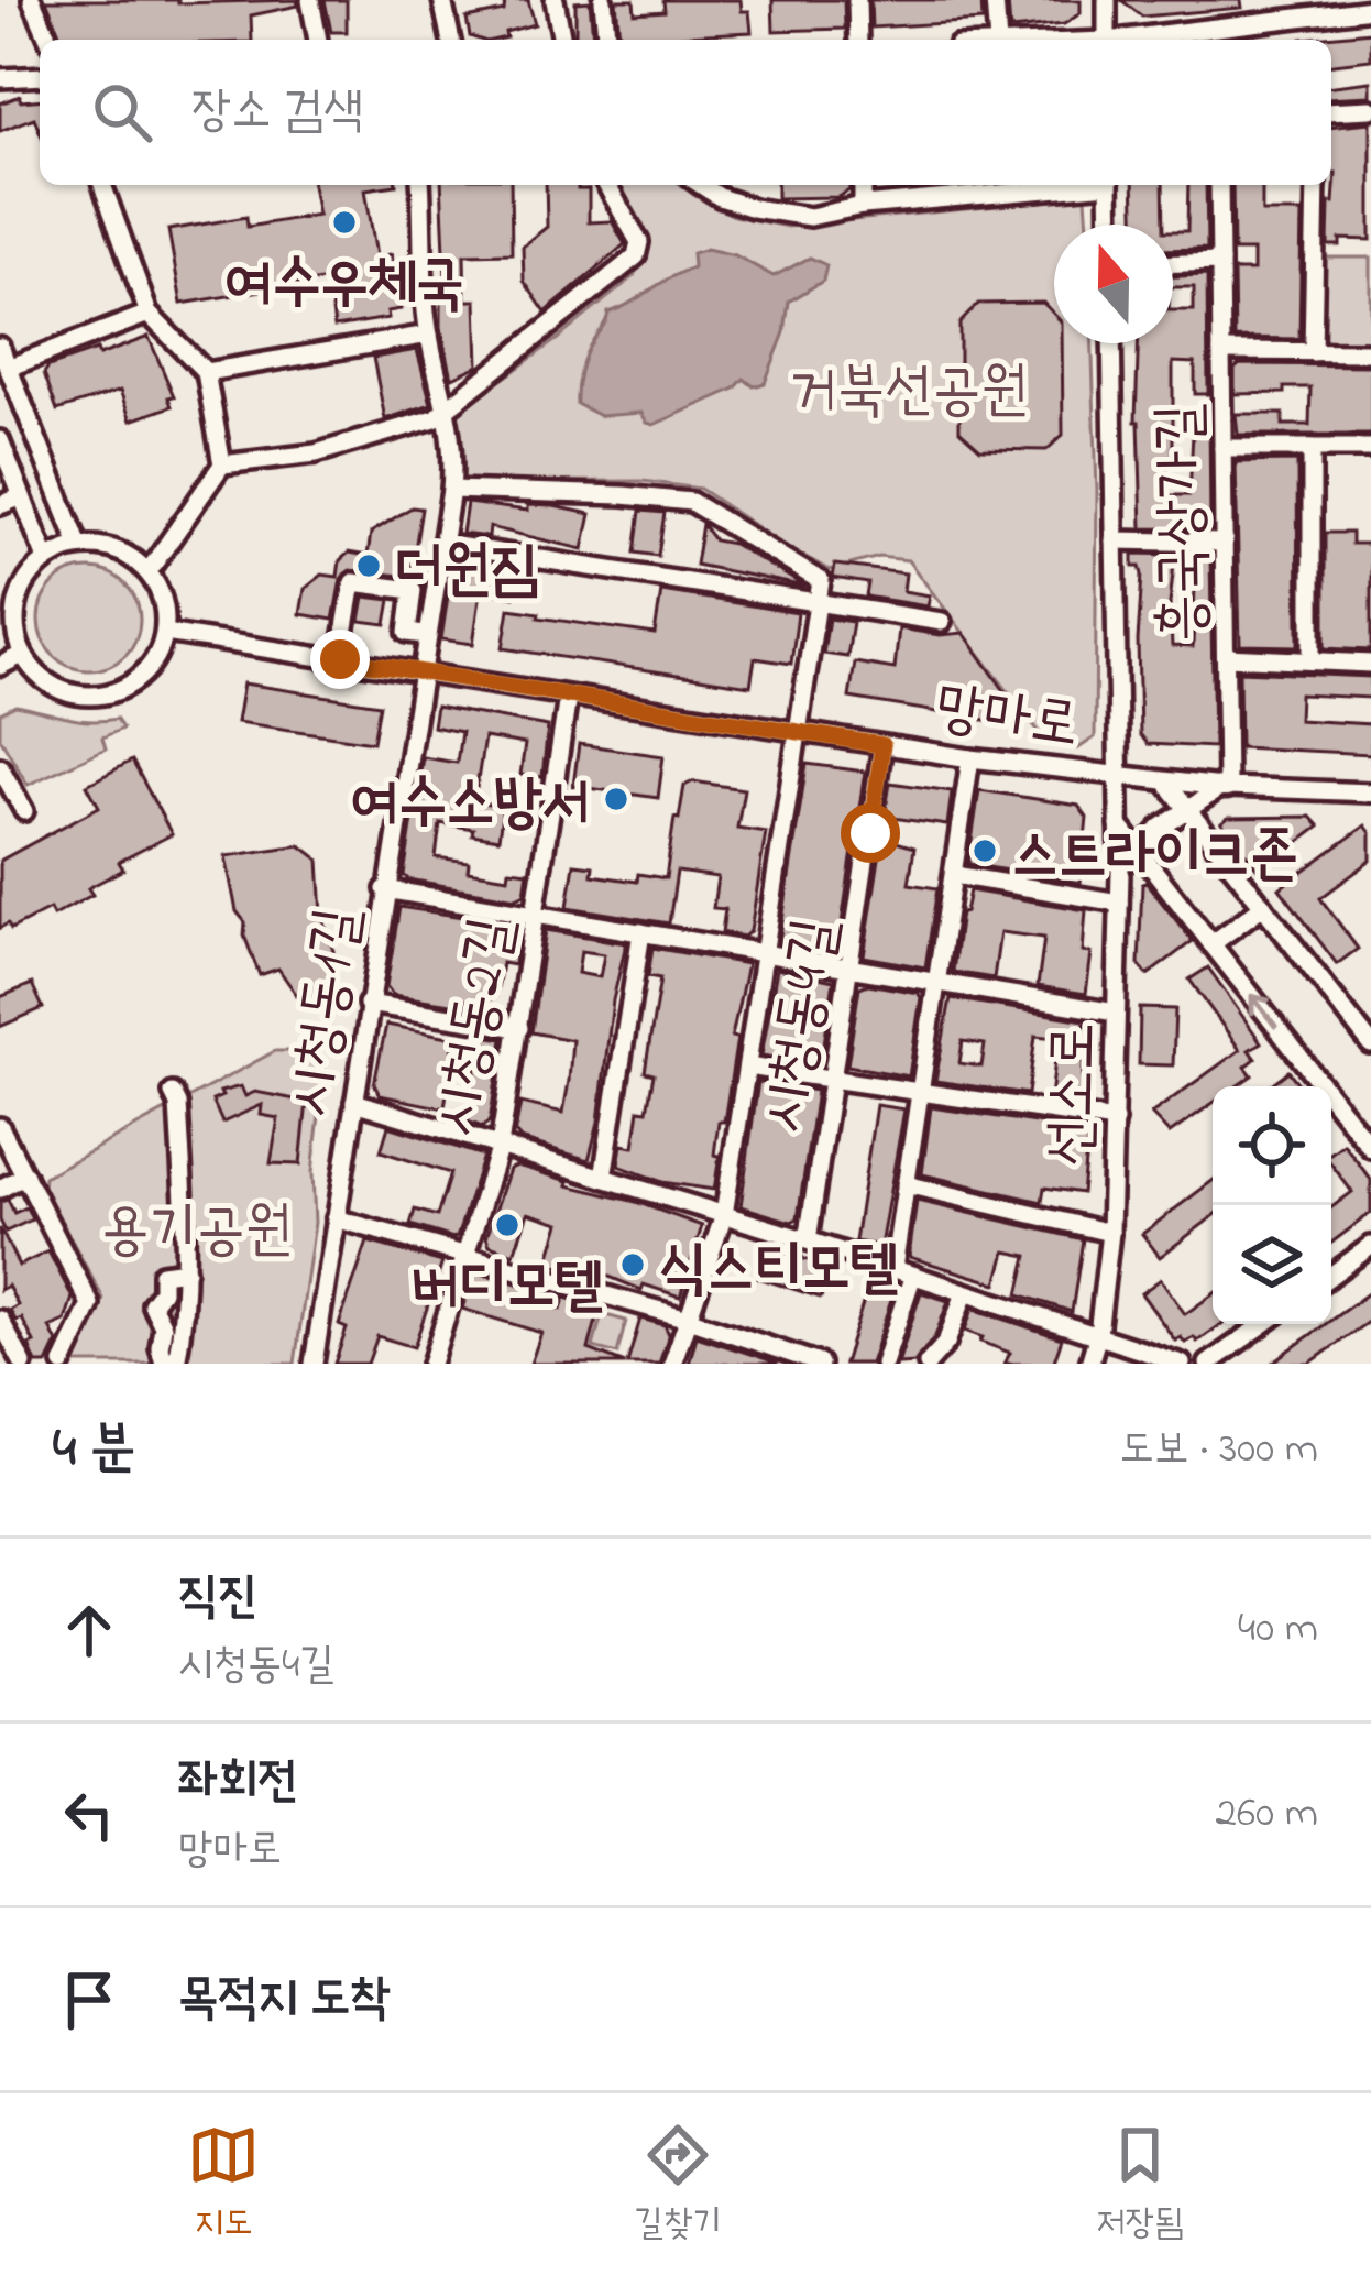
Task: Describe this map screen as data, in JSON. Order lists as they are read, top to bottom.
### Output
{
  "streets": {
    "street": [
      "흥국상가길",
      "망마로",
      "시청동1길",
      "시청동4길",
      "시청동2길",
      "선소로"
    ]
  },
  "crossings": [
    ["흥국상가길", "망마로"],
    ["망마로", "시청동1길"],
    ["망마로", "시청동4길"],
    ["망마로", "시청동2길"],
    ["망마로", "선소로"]
  ],
  "parks": ["거북선공원", "용기공원"],
  "places": [
    "여수우체국",
    "더원짐",
    "여수소방서",
    "스트라이크존",
    "버디모텔",
    "식스티모텔"
  ],
  "north": "top",
  "page": {
    "search": "장소 검색",
    "heading": ["4 분", "도보 · 300 m"],
    "list": [
      ["직진", "시청동4길", "40 m"],
      ["좌회전", "망마로", "260 m"],
      "목적지 도착"
    ],
    "nav": ["지도", "길찾기", "저장됨"]
  }
}
